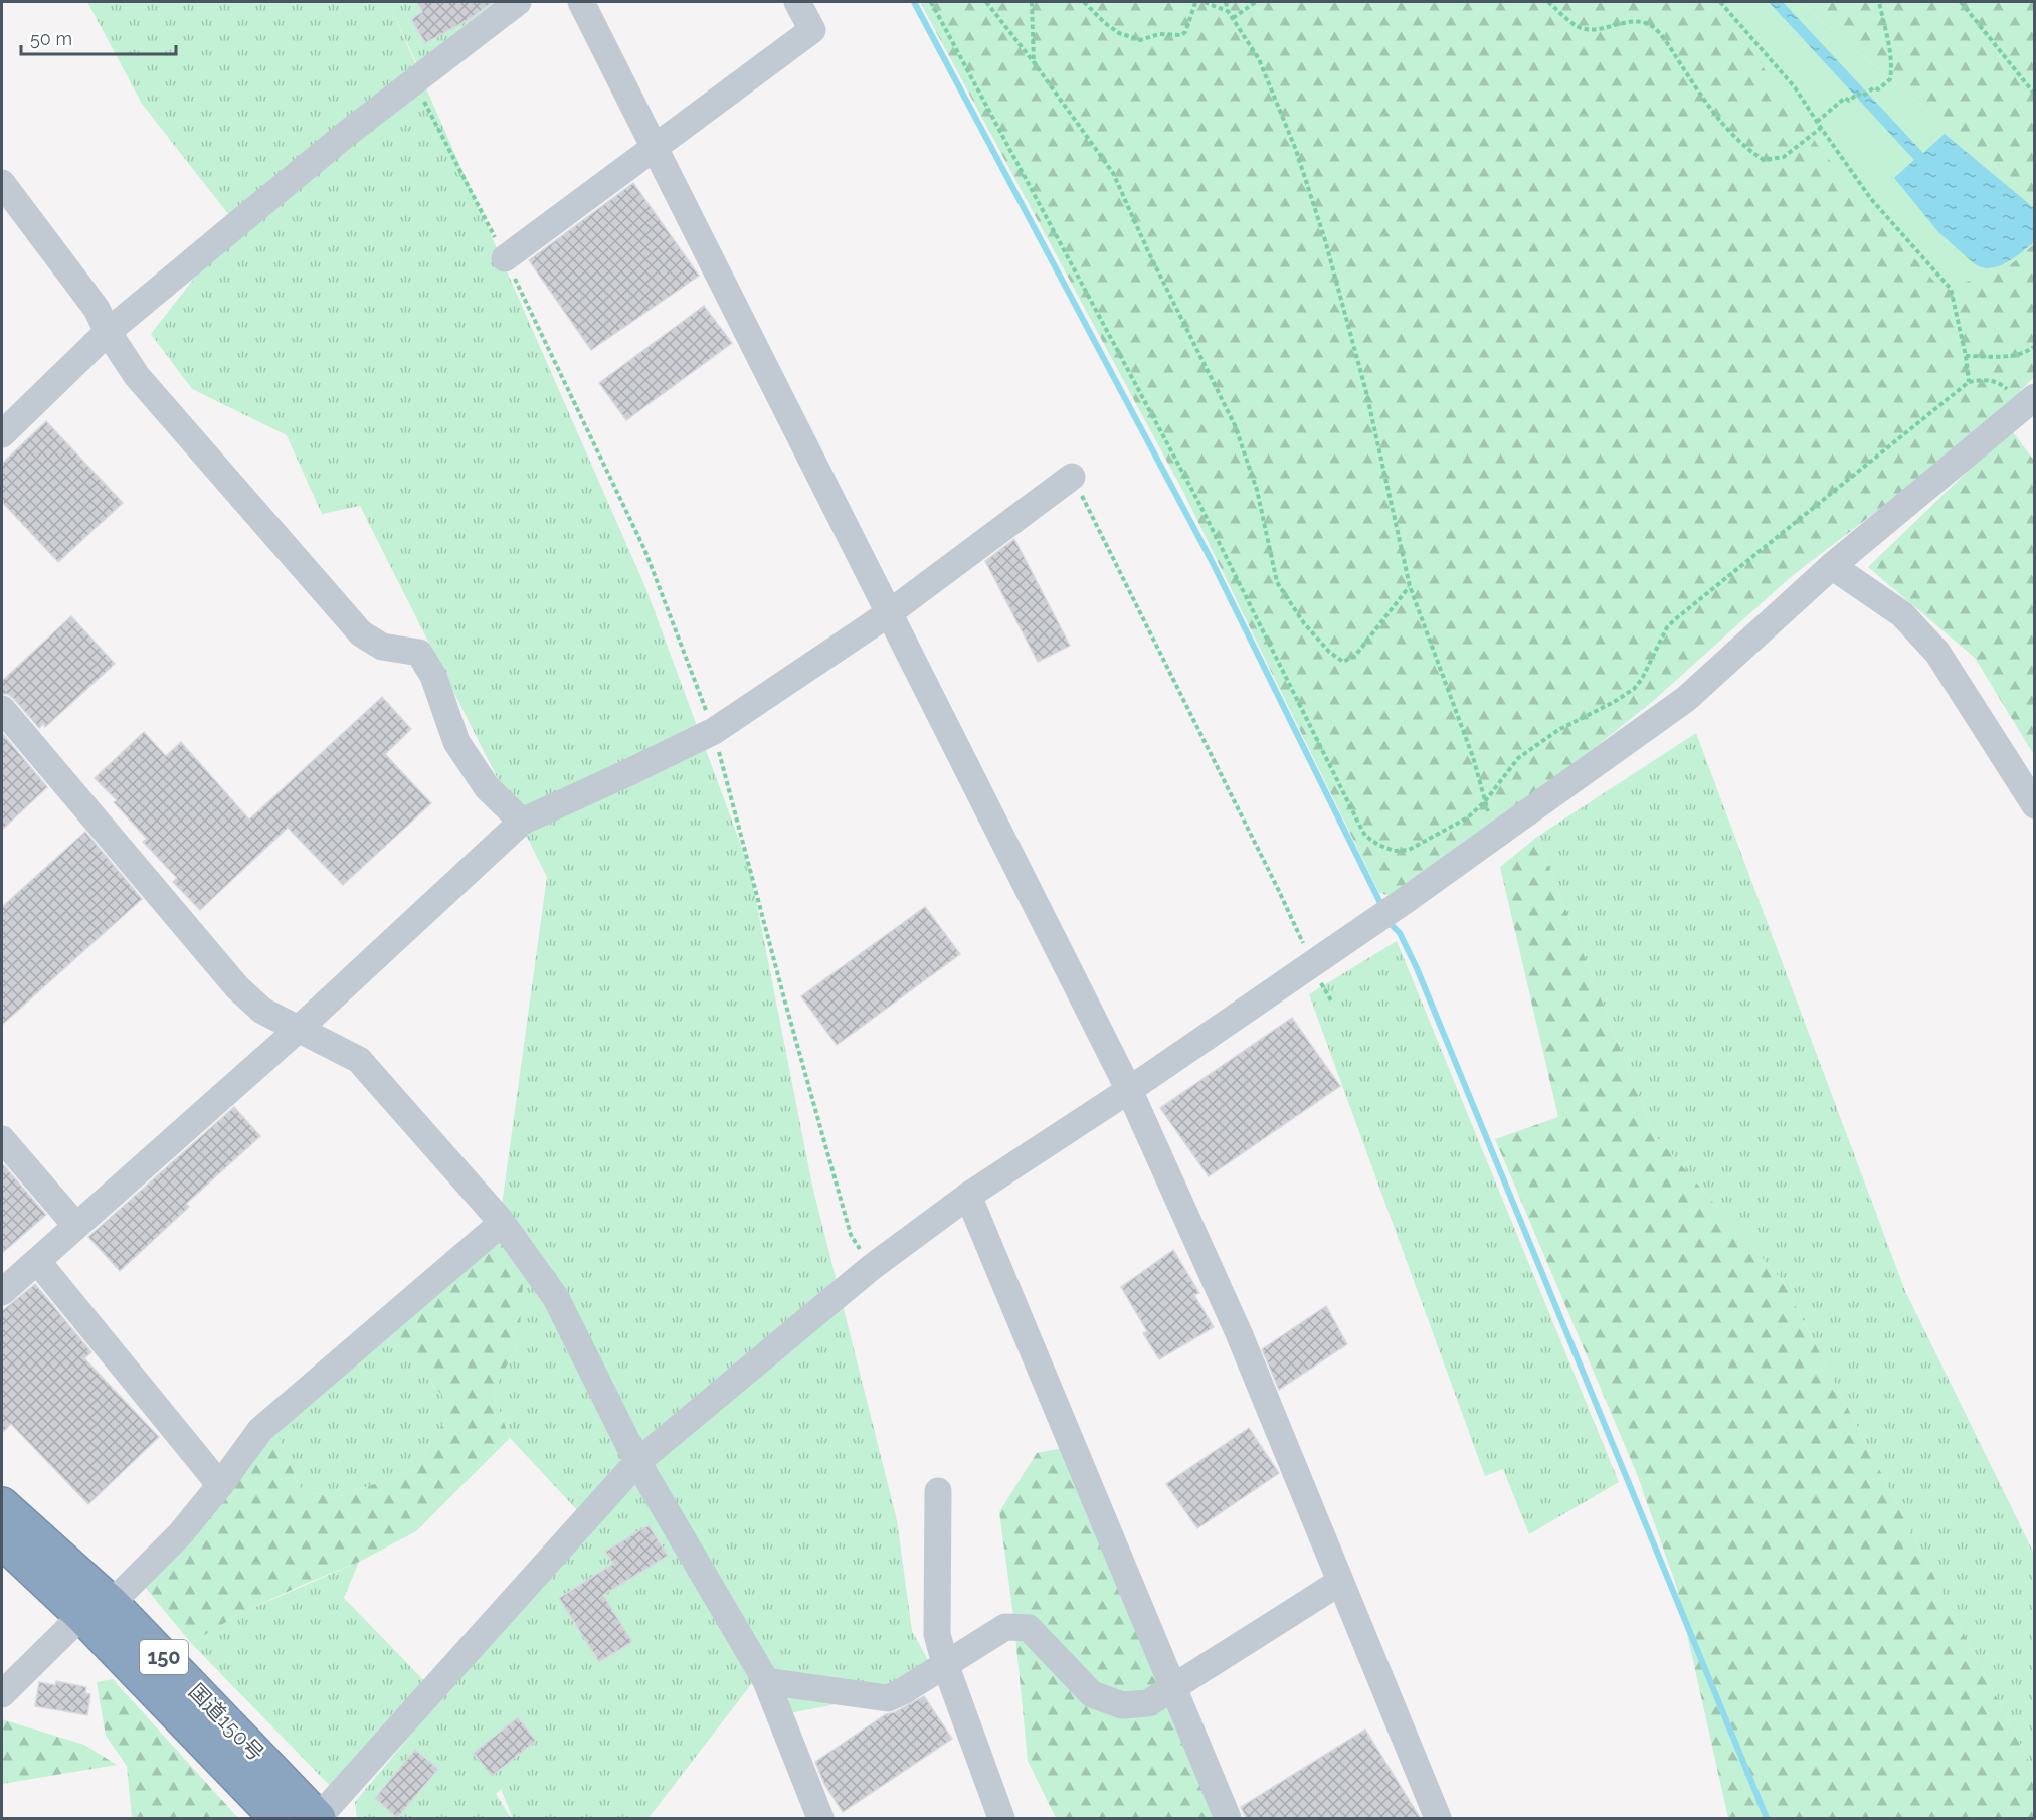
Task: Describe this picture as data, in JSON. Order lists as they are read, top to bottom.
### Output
{
  "streets": {
    "highway": ["150", "国道150号"]
  },
  "scale_bar": "50 m"
}
